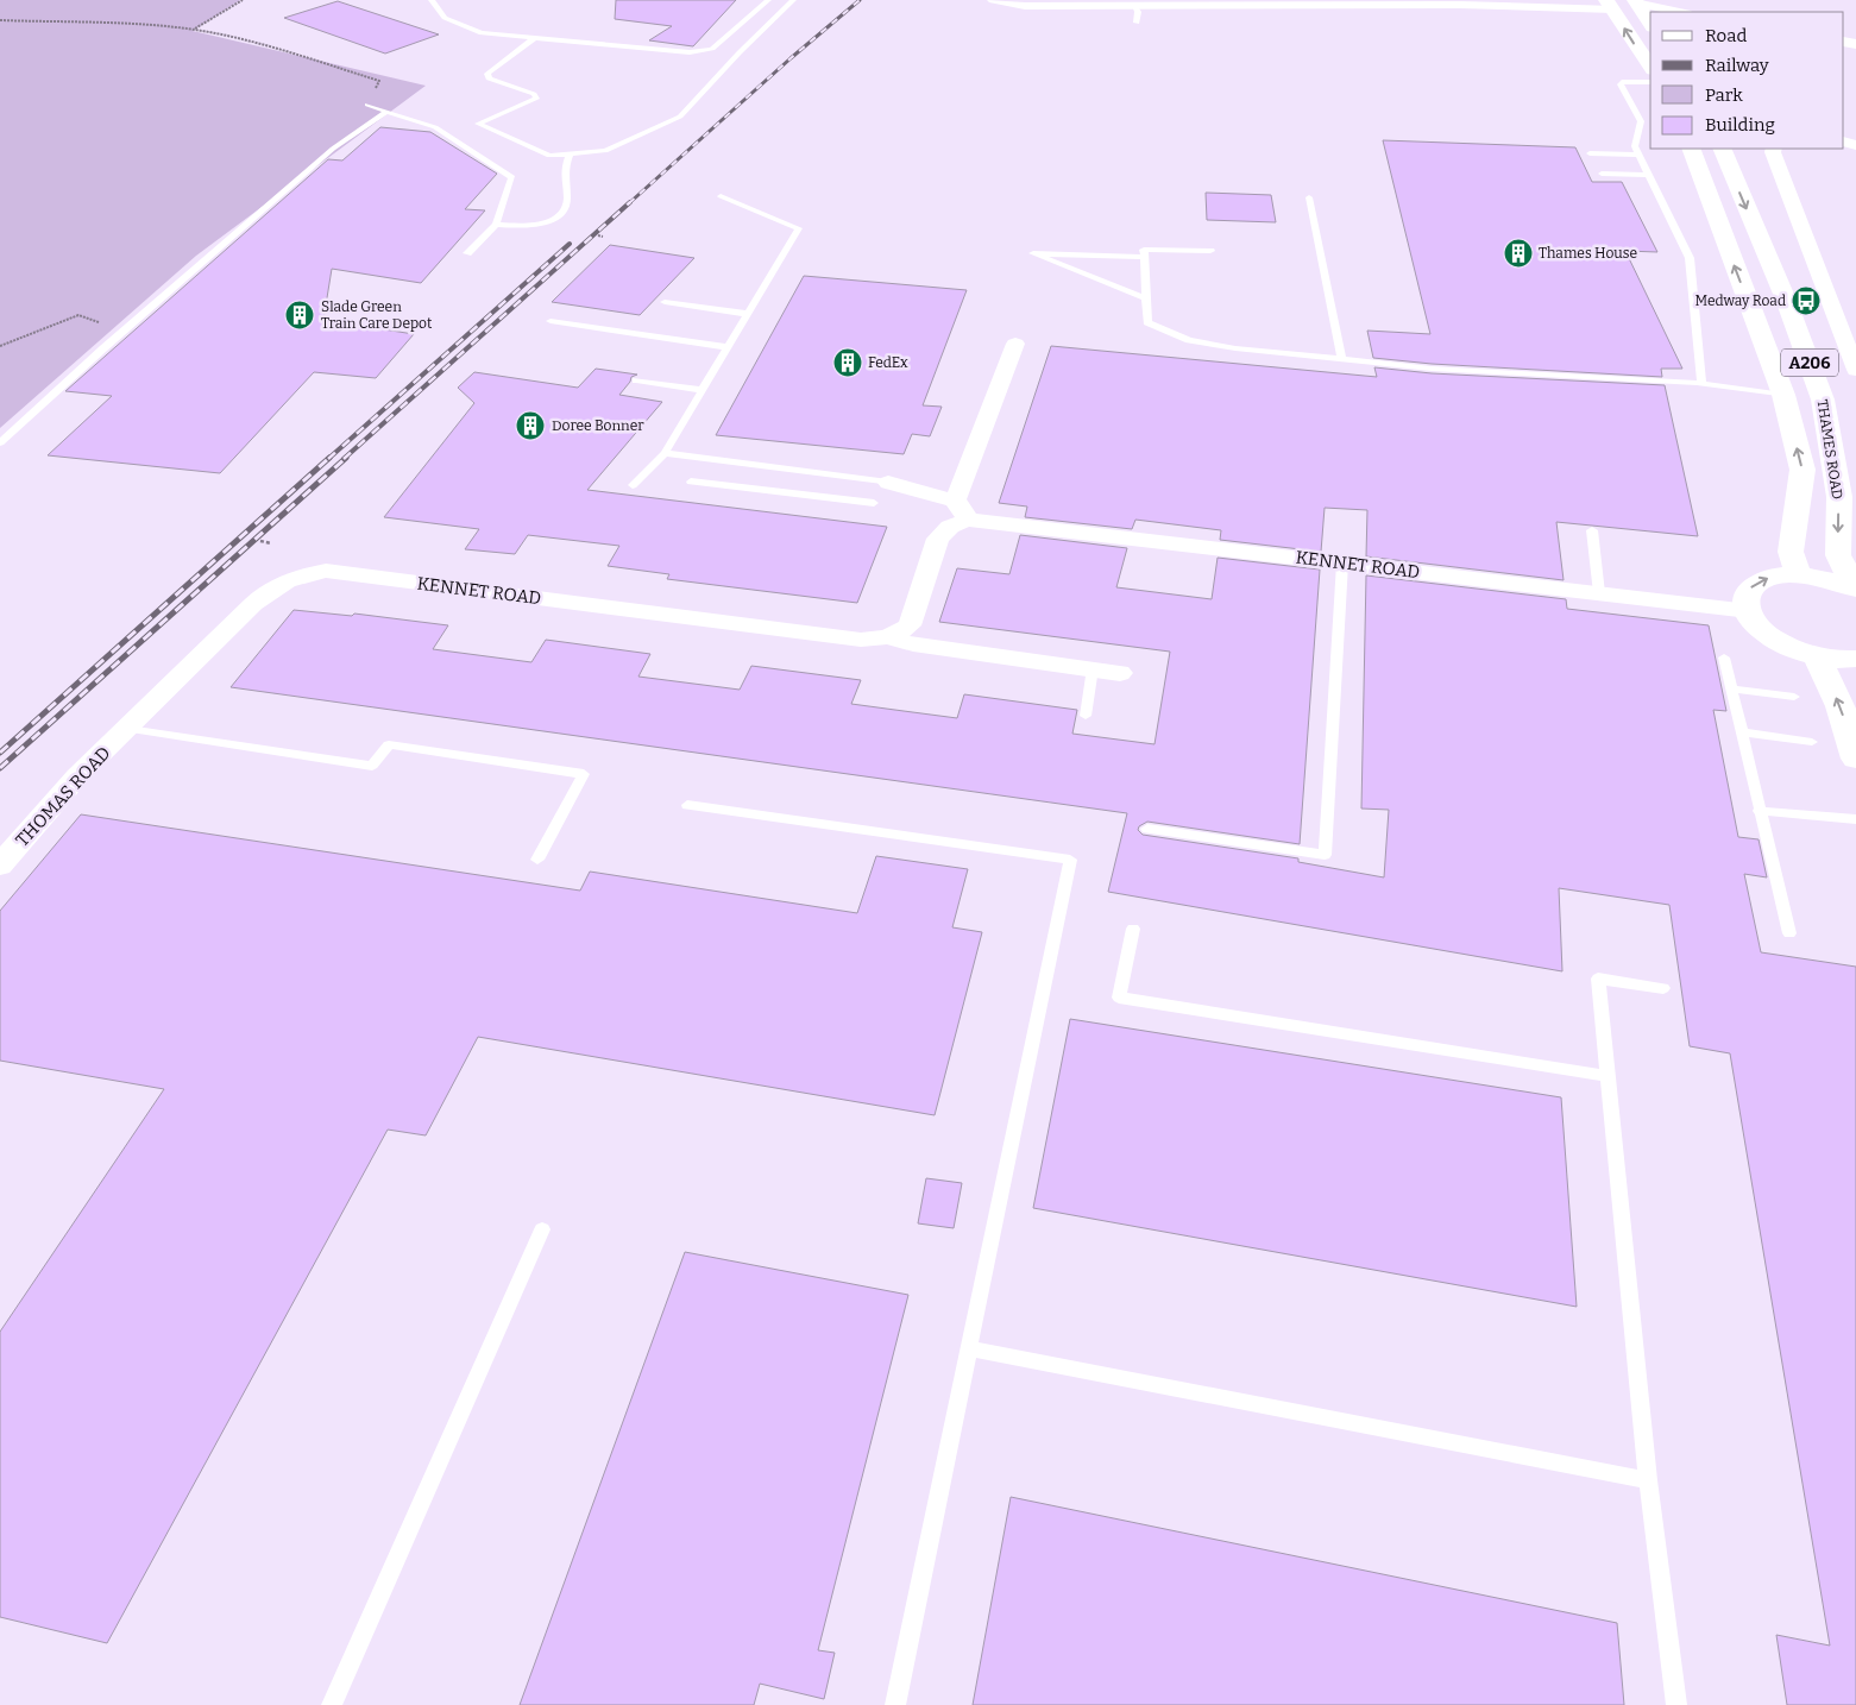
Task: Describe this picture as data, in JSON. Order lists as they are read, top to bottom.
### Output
{
  "streets": {
    "main road": ["A206", "THAMES ROAD"],
    "street": ["KENNET ROAD", "THOMAS ROAD"]
  },
  "crossings": [
    ["THAMES ROAD", "KENNET ROAD"],
    ["KENNET ROAD", "THOMAS ROAD"]
  ],
  "places": {
    "building": [
      "Thames House",
      "Slade Green Train Care Depot",
      "FedEx",
      "Doree Bonner"
    ],
    "bus stop": ["Medway Road"]
  },
  "legend": [
    "Road",
    "Railway",
    "Park",
    "Building"
  ]
}
